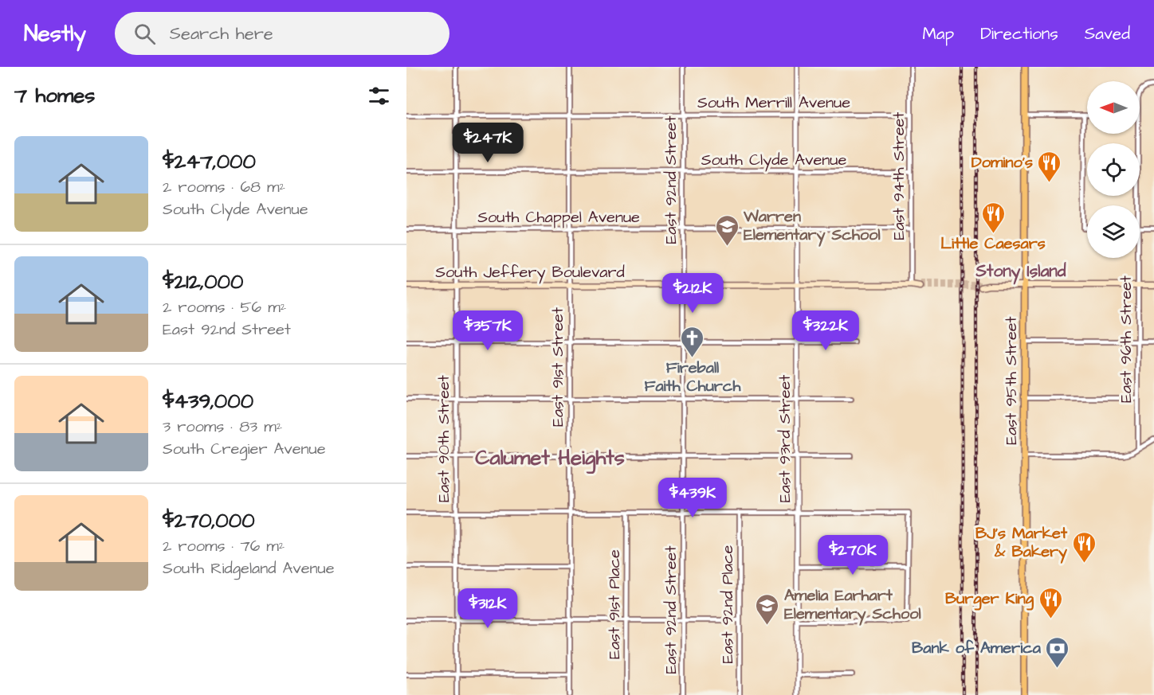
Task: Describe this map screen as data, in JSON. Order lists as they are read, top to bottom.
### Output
{
  "streets": {
    "main road": ["South Jeffery Boulevard", "East 95th Street"],
    "street": [
      "South Merrill Avenue",
      "South Clyde Avenue",
      "East 94th Street",
      "East 92nd Street",
      "South Chappel Avenue",
      "East 96th Street",
      "East 91st Street",
      "East 90th Street",
      "East 93rd Street",
      "East 91st Place",
      "East 92nd Place"
    ]
  },
  "crossings": [
    ["South Merrill Avenue", "East 94th Street"],
    ["South Merrill Avenue", "East 92nd Street"],
    ["South Merrill Avenue", "East 91st Street"],
    ["South Merrill Avenue", "East 90th Street"],
    ["South Merrill Avenue", "East 93rd Street"],
    ["South Clyde Avenue", "East 94th Street"],
    ["South Clyde Avenue", "East 92nd Street"],
    ["South Clyde Avenue", "East 91st Street"],
    ["South Clyde Avenue", "East 90th Street"],
    ["South Clyde Avenue", "East 93rd Street"],
    ["East 94th Street", "South Chappel Avenue"],
    ["East 94th Street", "South Jeffery Boulevard"],
    ["East 92nd Street", "South Chappel Avenue"],
    ["East 92nd Street", "South Jeffery Boulevard"],
    ["South Chappel Avenue", "East 91st Street"],
    ["South Chappel Avenue", "East 90th Street"],
    ["South Chappel Avenue", "East 93rd Street"],
    ["South Jeffery Boulevard", "East 91st Street"],
    ["South Jeffery Boulevard", "East 90th Street"],
    ["South Jeffery Boulevard", "East 93rd Street"]
  ],
  "districts": ["Stony Island", "Calumet Heights"],
  "places": {
    "restaurant": [
      "Domino's",
      "Little Caesars",
      "BJ's Market & Bakery",
      "Burger King"
    ],
    "school or university": ["Warren Elementary School", "Amelia Earhart Elementary School"],
    "church": ["Fireball Faith Church"],
    "bank": ["Bank of America"]
  },
  "north": "left",
  "page": {
    "header": "Nestly",
    "search": "Search here",
    "nav": ["Map", "Directions", "Saved"],
    "heading": "7 homes",
    "price": [
      "$247K",
      "$212K",
      "$357K",
      "$322K",
      "$439K",
      "$270K",
      "$312K"
    ],
    "list": [
      {
        "name": "$247,000",
        "note": "2 rooms · 68 m² · South Clyde Avenue"
      },
      {
        "name": "$212,000",
        "note": "2 rooms · 56 m² · East 92nd Street"
      },
      {
        "name": "$439,000",
        "note": "3 rooms · 83 m² · South Cregier Avenue"
      },
      {
        "name": "$270,000",
        "note": "2 rooms · 76 m² · South Ridgeland Avenue"
      }
    ]
  }
}
